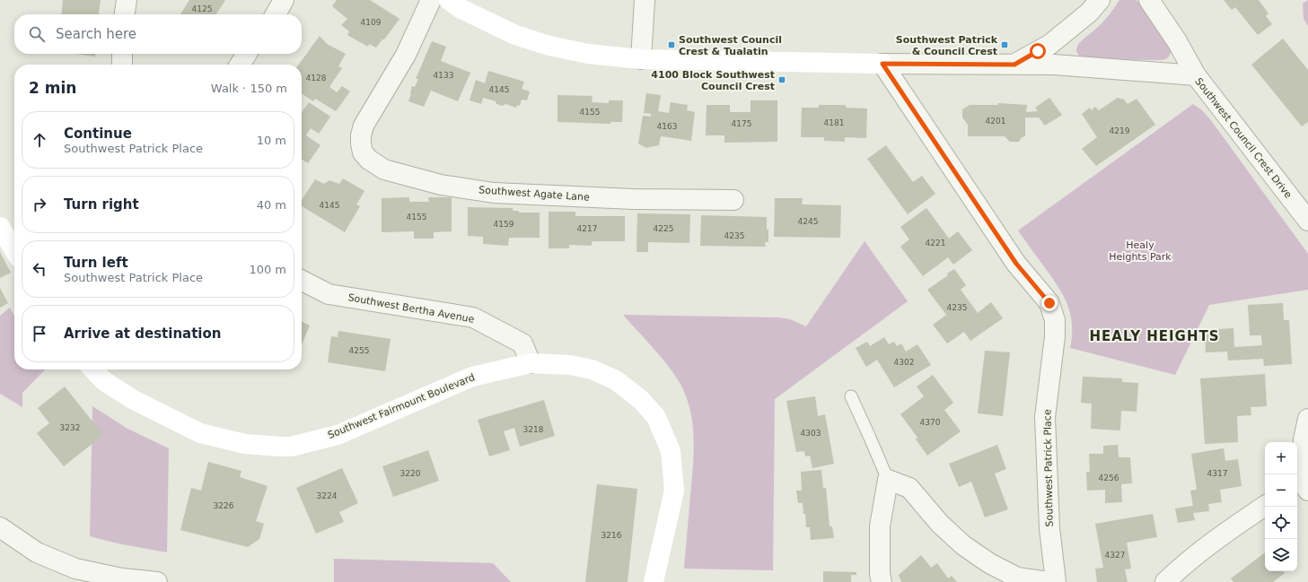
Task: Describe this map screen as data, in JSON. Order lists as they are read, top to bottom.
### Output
{
  "streets": {
    "street": [
      "Southwest Council Crest Drive",
      "Southwest Agate Lane",
      "Southwest Bertha Avenue",
      "Southwest Fairmount Boulevard",
      "Southwest Patrick Place"
    ]
  },
  "crossings": [
    ["Southwest Council Crest Drive", "Southwest Patrick Place"],
    ["Southwest Bertha Avenue", "Southwest Fairmount Boulevard"]
  ],
  "districts": ["HEALY HEIGHTS"],
  "parks": ["Healy Heights Park"],
  "places": {
    "transit": ["Southwest Council Crest & Tualatin", "Southwest Patrick & Council Crest", "4100 Block Southwest Council Crest"]
  },
  "house_numbers": [
    "4125",
    "4109",
    "4133",
    "4128",
    "4145",
    "4155",
    "4201",
    "4181",
    "4175",
    "4163",
    "4219",
    "4145",
    "4155",
    "4245",
    "4159",
    "4217",
    "4225",
    "4235",
    "4221",
    "4235",
    "4255",
    "4302",
    "4370",
    "3232",
    "3218",
    "4303",
    "3220",
    "4317",
    "4256",
    "3224",
    "3226",
    "3216",
    "4327"
  ],
  "page": {
    "search": "Search here",
    "heading": ["2 min", "Walk · 150 m"],
    "list": [
      ["Continue", "Southwest Patrick Place", "10 m"],
      ["Turn right", "40 m"],
      ["Turn left", "Southwest Patrick Place", "100 m"],
      "Arrive at destination"
    ],
    "map_buttons": ["+", "−"]
  }
}
